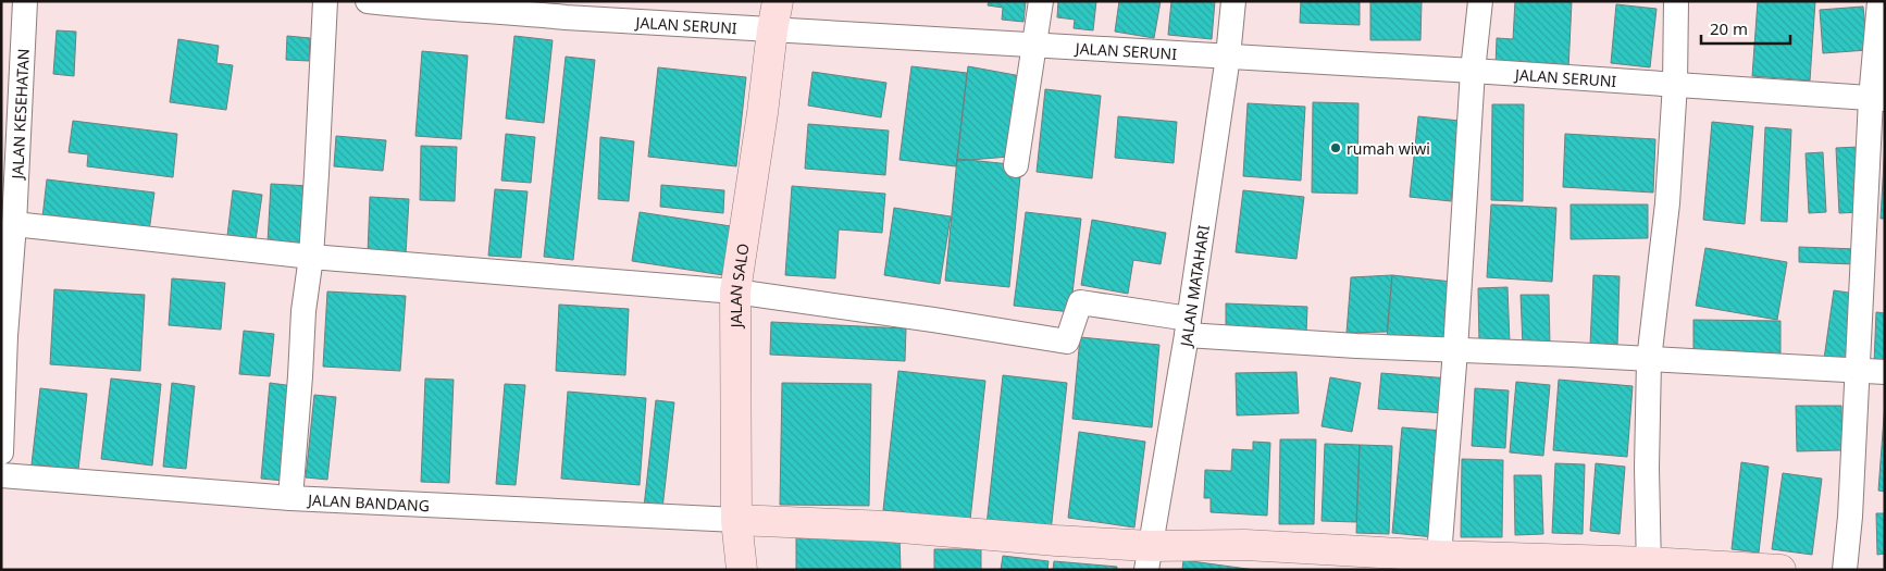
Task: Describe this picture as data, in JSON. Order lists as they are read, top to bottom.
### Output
{
  "streets": {
    "street": [
      "JALAN SERUNI",
      "JALAN KESEHATAN",
      "JALAN SALO",
      "JALAN MATAHARI",
      "JALAN BANDANG"
    ]
  },
  "crossings": [
    ["JALAN SERUNI", "JALAN SALO"],
    ["JALAN SERUNI", "JALAN MATAHARI"],
    ["JALAN SALO", "JALAN BANDANG"]
  ],
  "places": ["rumah wiwi"],
  "scale_bar": "20 m"
}
